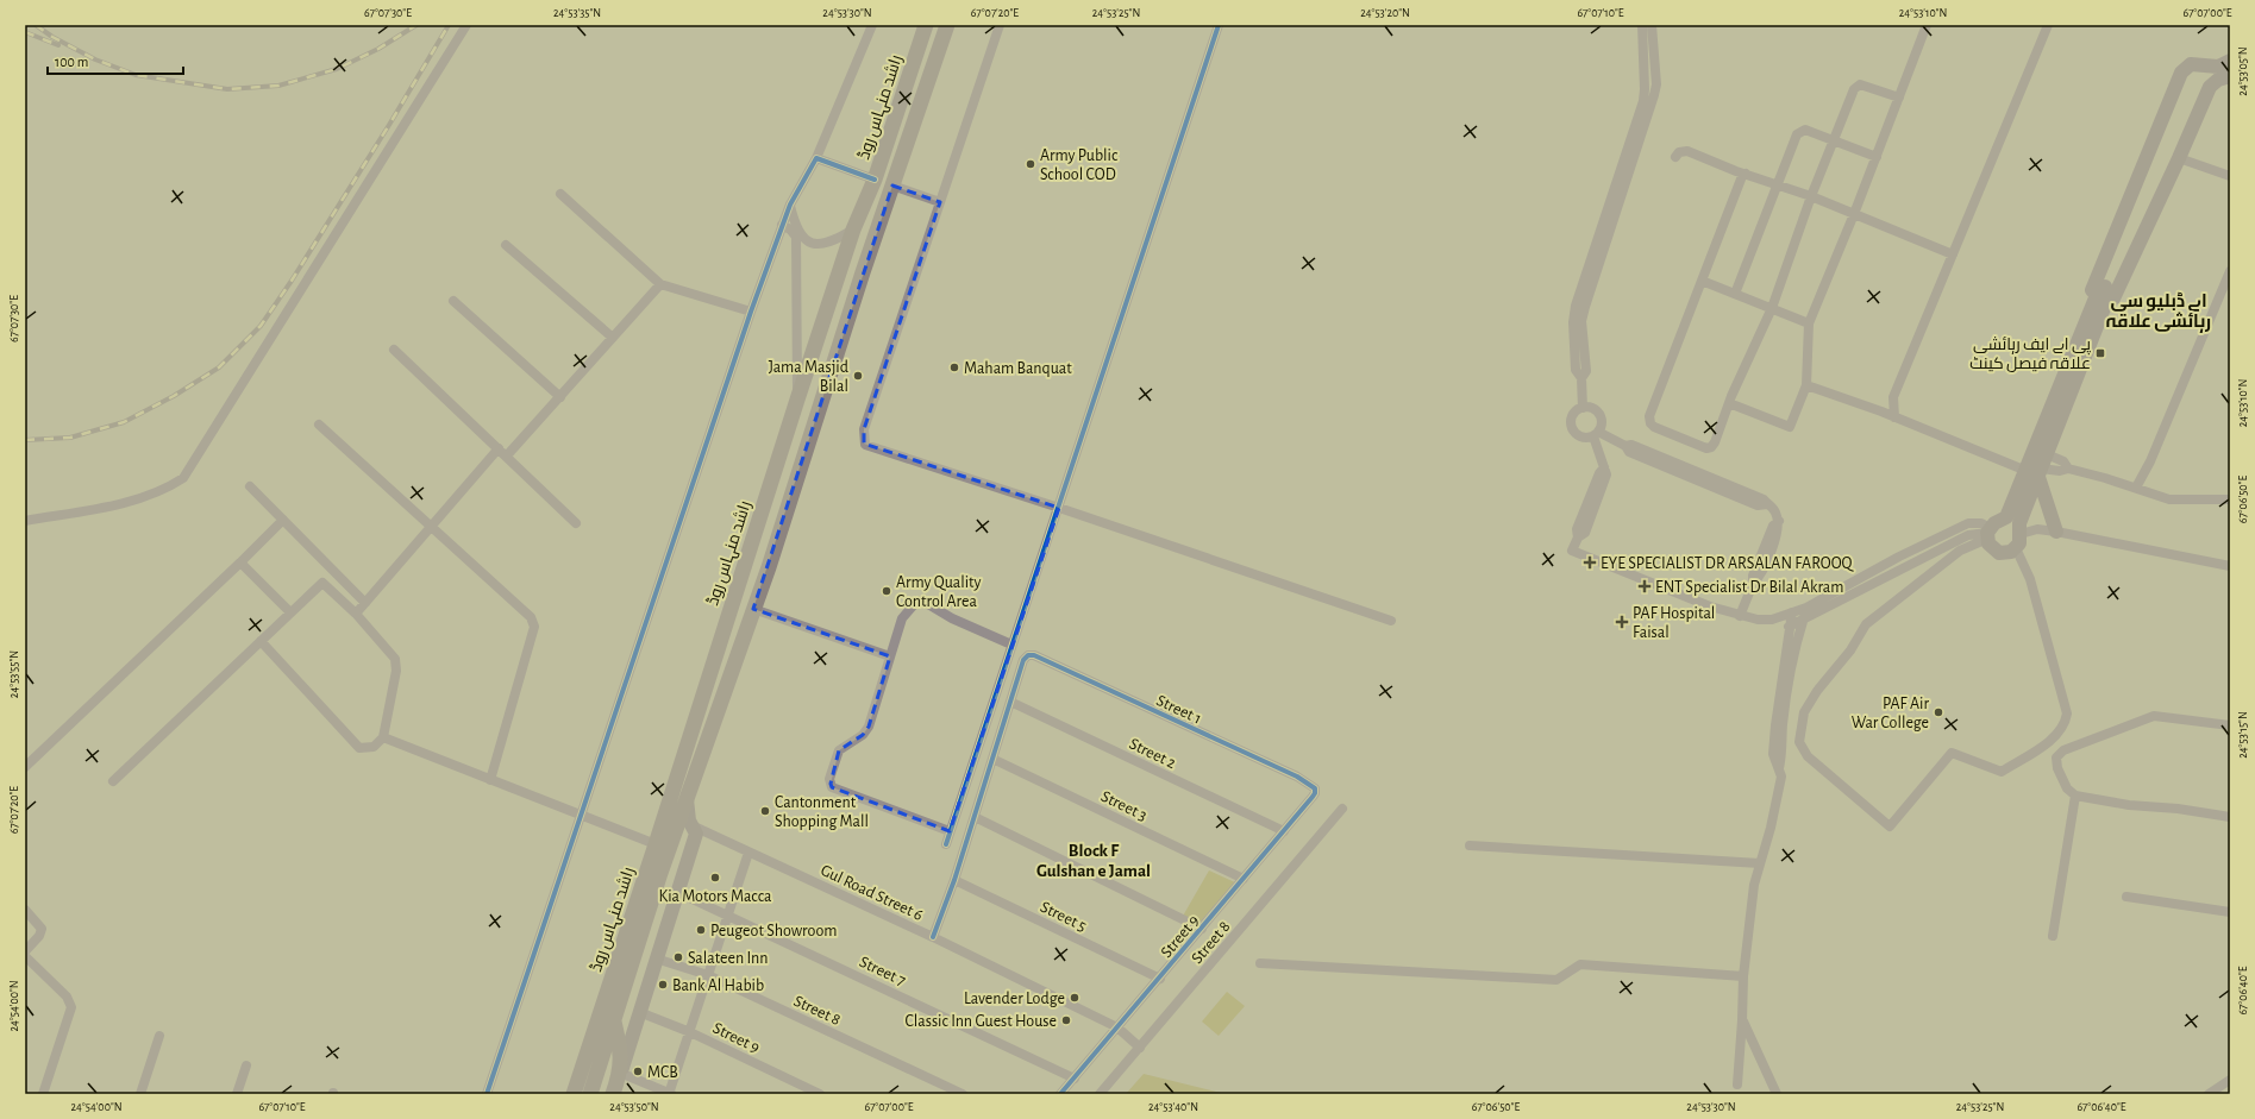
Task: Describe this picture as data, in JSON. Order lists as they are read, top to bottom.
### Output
{
  "streets": {
    "main road": ["راشد منہاس روڈ"],
    "street": [
      "Street 1",
      "Street 2",
      "Street 3",
      "Gul Road Street 6",
      "Street 5",
      "Street 9",
      "Street 8",
      "Street 7"
    ]
  },
  "crossings": [
    ["Street 1", "Street 2"],
    ["Street 1", "Street 9"],
    ["Street 2", "Street 9"],
    ["Street 3", "Street 9"],
    ["Gul Road Street 6", "Street 9"],
    ["Gul Road Street 6", "Street 8"],
    ["Street 5", "Street 9"],
    ["Street 9", "Street 7"]
  ],
  "districts": ["اے ڈبلیو سی رہائشی علاقہ", "Block F Gulshan e Jamal"],
  "places": {
    "other": [
      "Army Public School COD",
      "Maham Banquat",
      "Jama Masjid Bilal",
      "Army Quality Control Area",
      "PAF Air War College",
      "Cantonment Shopping Mall",
      "Kia Motors Macca",
      "Peugeot Showroom",
      "Salateen Inn",
      "Bank Al Habib",
      "Lavender Lodge",
      "Classic Inn Guest House",
      "MCB"
    ],
    "transit": ["پی اے ایف رہائشی علاقہ فیصل کینٹ"],
    "health": ["EYE SPECIALIST DR ARSALAN FAROOQ", "ENT Specialist Dr Bilal Akram", "PAF Hospital Faisal"]
  },
  "scale_bar": "100 m",
  "coordinates": [
    "67°07'30\"E",
    "24°53'35\"N",
    "24°53'30\"N",
    "67°07'20\"E",
    "24°53'25\"N",
    "24°53'20\"N",
    "67°07'10\"E",
    "24°53'10\"N",
    "67°07'00\"E",
    "24°53'05\"N",
    "67°06'50\"E",
    "24°53'55\"N",
    "24°53'15\"N",
    "67°06'40\"E",
    "24°54'00\"N",
    "24°53'50\"N",
    "24°53'40\"N"
  ]
}
